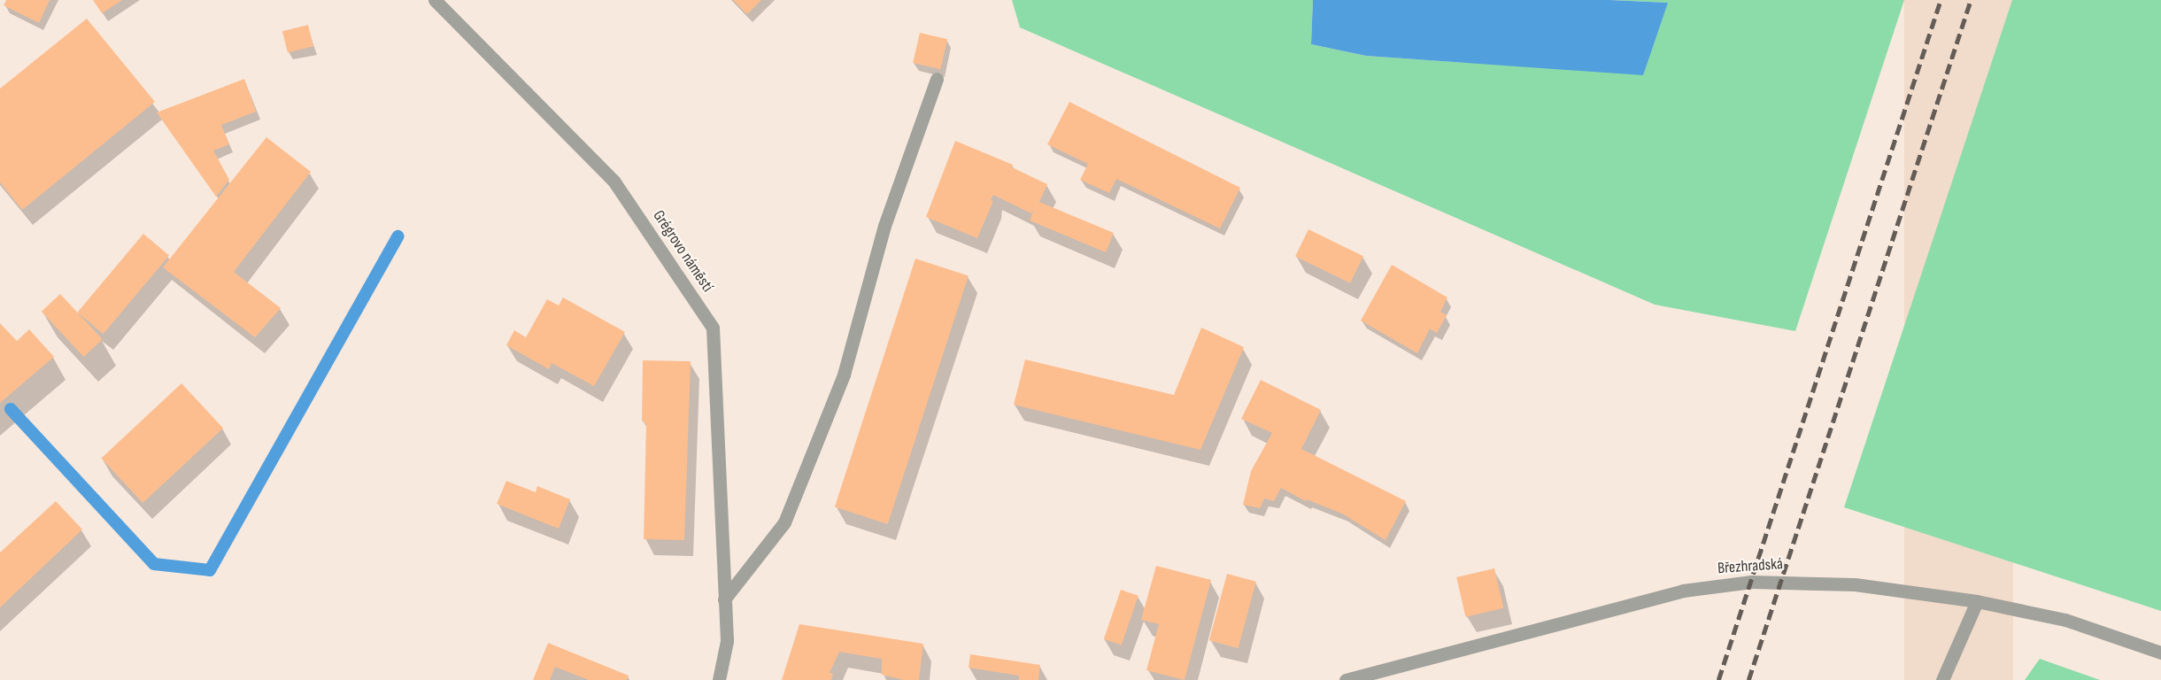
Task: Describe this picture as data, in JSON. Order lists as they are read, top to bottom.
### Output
{
  "streets": {
    "street": ["Grégrovo náměstí", "Březhradská"]
  }
}
